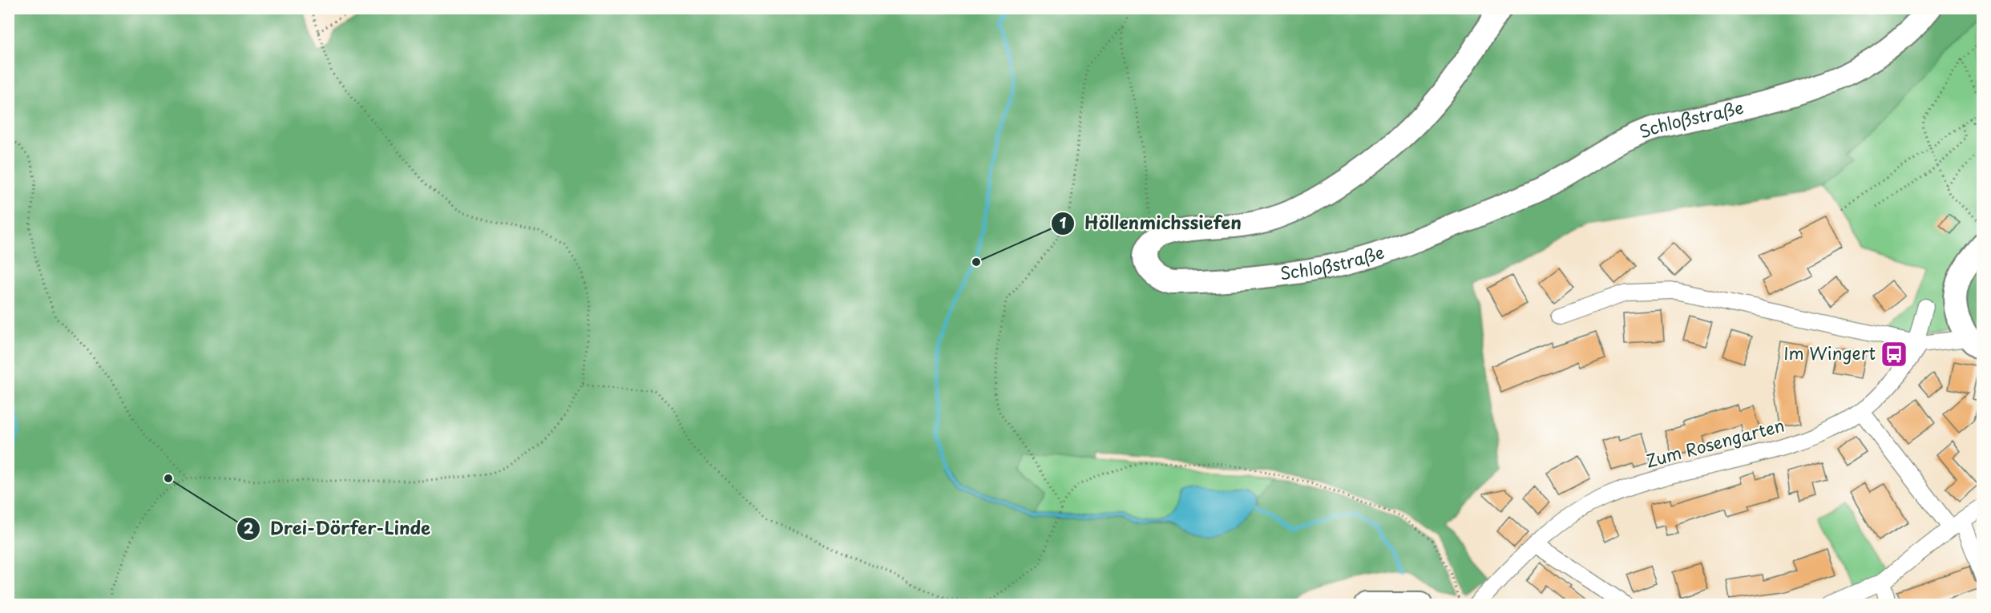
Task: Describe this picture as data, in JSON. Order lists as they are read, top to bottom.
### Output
{
  "streets": {
    "main road": ["Schloßstraße"],
    "street": ["Zum Rosengarten"]
  },
  "places": {
    "other": ["Höllenmichssiefen", "Drei-Dörfer-Linde"],
    "bus stop": ["Im Wingert"]
  }
}
